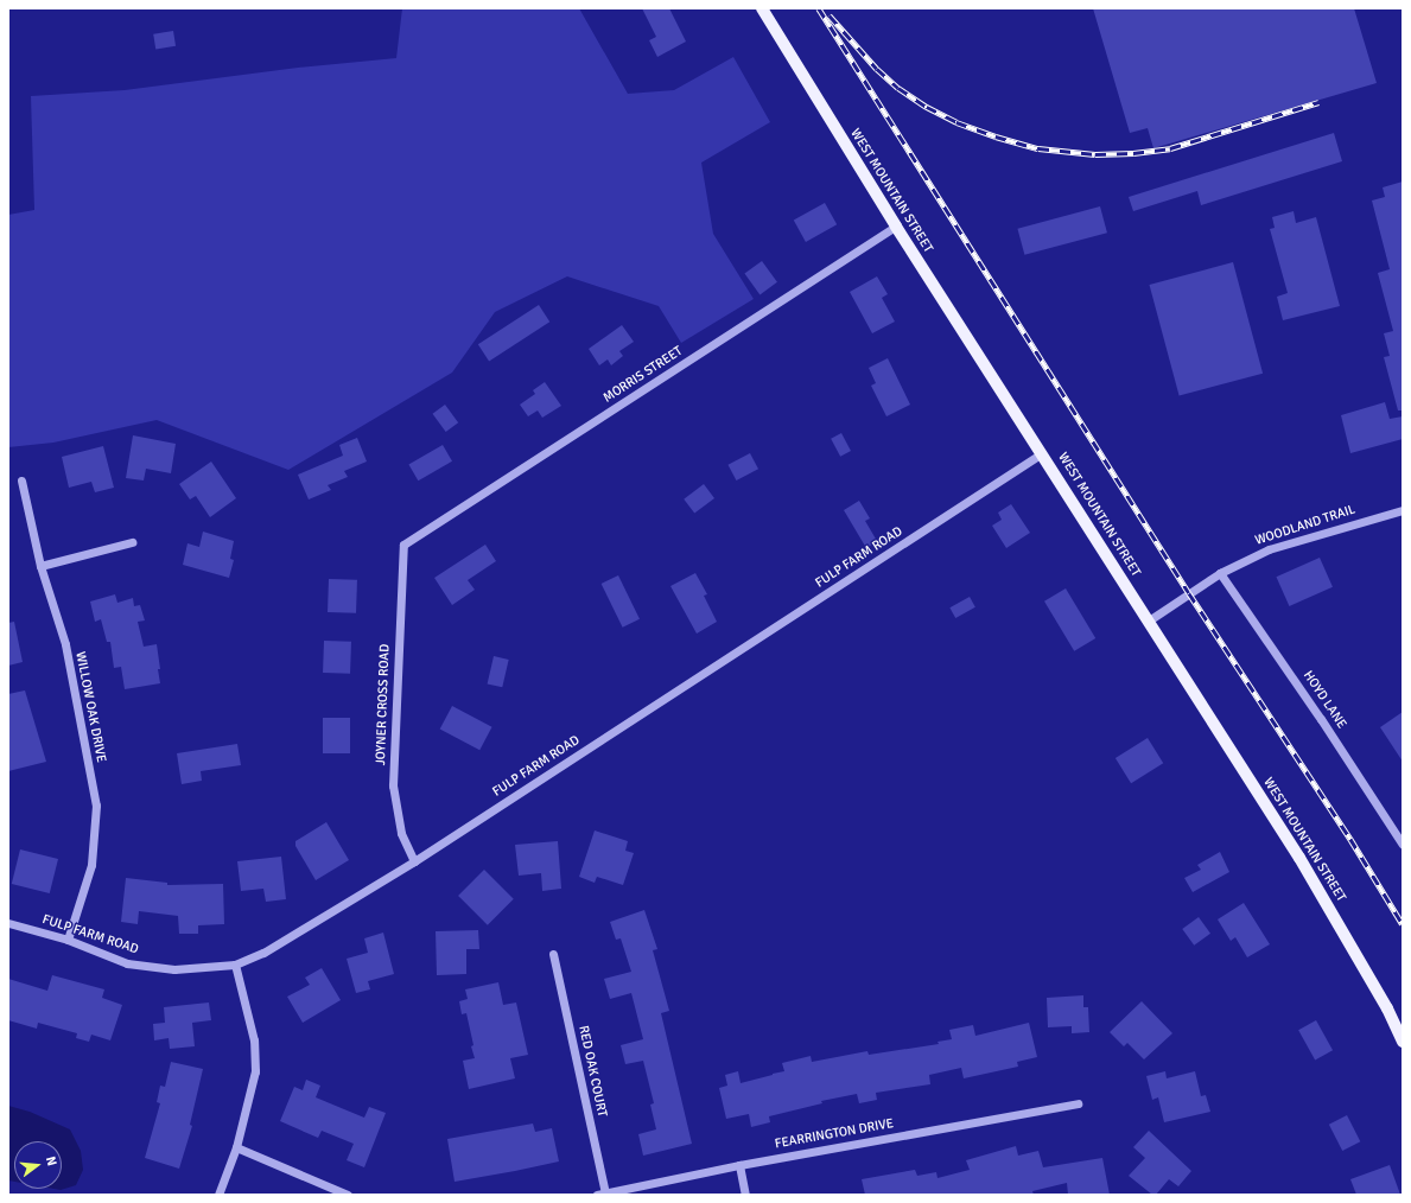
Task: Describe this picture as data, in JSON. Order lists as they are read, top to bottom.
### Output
{
  "streets": {
    "main road": ["WEST MOUNTAIN STREET"],
    "street": [
      "MORRIS STREET",
      "WOODLAND TRAIL",
      "FULP FARM ROAD",
      "HOYD LANE",
      "JOYNER CROSS ROAD",
      "WILLOW OAK DRIVE",
      "RED OAK COURT",
      "FEARRINGTON DRIVE"
    ]
  },
  "crossings": [
    ["WEST MOUNTAIN STREET", "MORRIS STREET"],
    ["WEST MOUNTAIN STREET", "WOODLAND TRAIL"],
    ["WEST MOUNTAIN STREET", "FULP FARM ROAD"],
    ["MORRIS STREET", "JOYNER CROSS ROAD"],
    ["WOODLAND TRAIL", "HOYD LANE"],
    ["FULP FARM ROAD", "JOYNER CROSS ROAD"],
    ["FULP FARM ROAD", "WILLOW OAK DRIVE"],
    ["RED OAK COURT", "FEARRINGTON DRIVE"]
  ],
  "north": "right"
}
